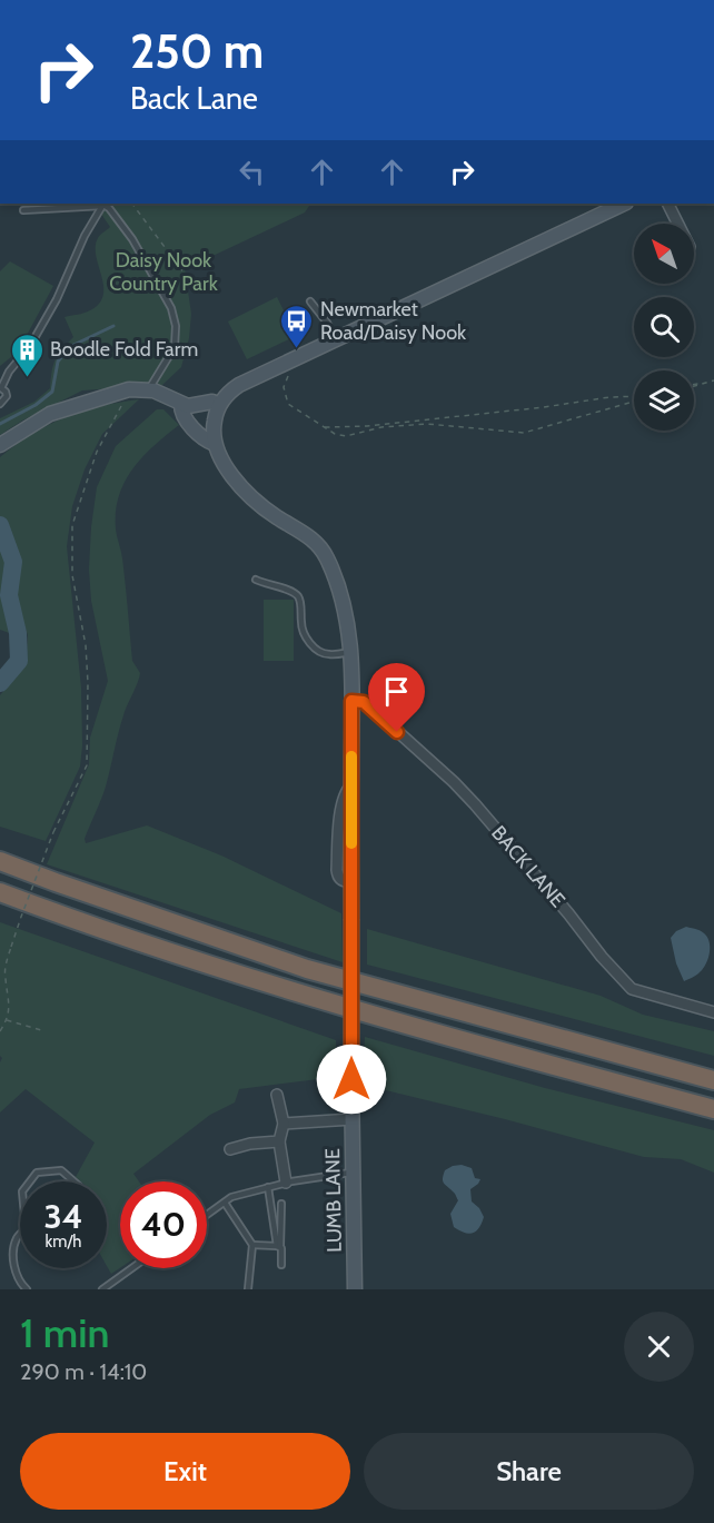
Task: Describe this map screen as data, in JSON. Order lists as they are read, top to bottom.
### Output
{
  "streets": {
    "street": ["BACK LANE", "LUMB LANE"]
  },
  "crossings": [
    ["BACK LANE", "LUMB LANE"]
  ],
  "parks": ["Daisy Nook Country Park"],
  "places": {
    "bus stop": ["Newmarket Road/Daisy Nook"],
    "building": ["Boodle Fold Farm"]
  },
  "north": "top left",
  "page": {
    "turn": ["250 m", "Back Lane"],
    "speed": "34 km/h",
    "limit": "40",
    "heading": ["1 min", "290 m · 14:10"],
    "buttons": ["Exit", "Share"]
  }
}
